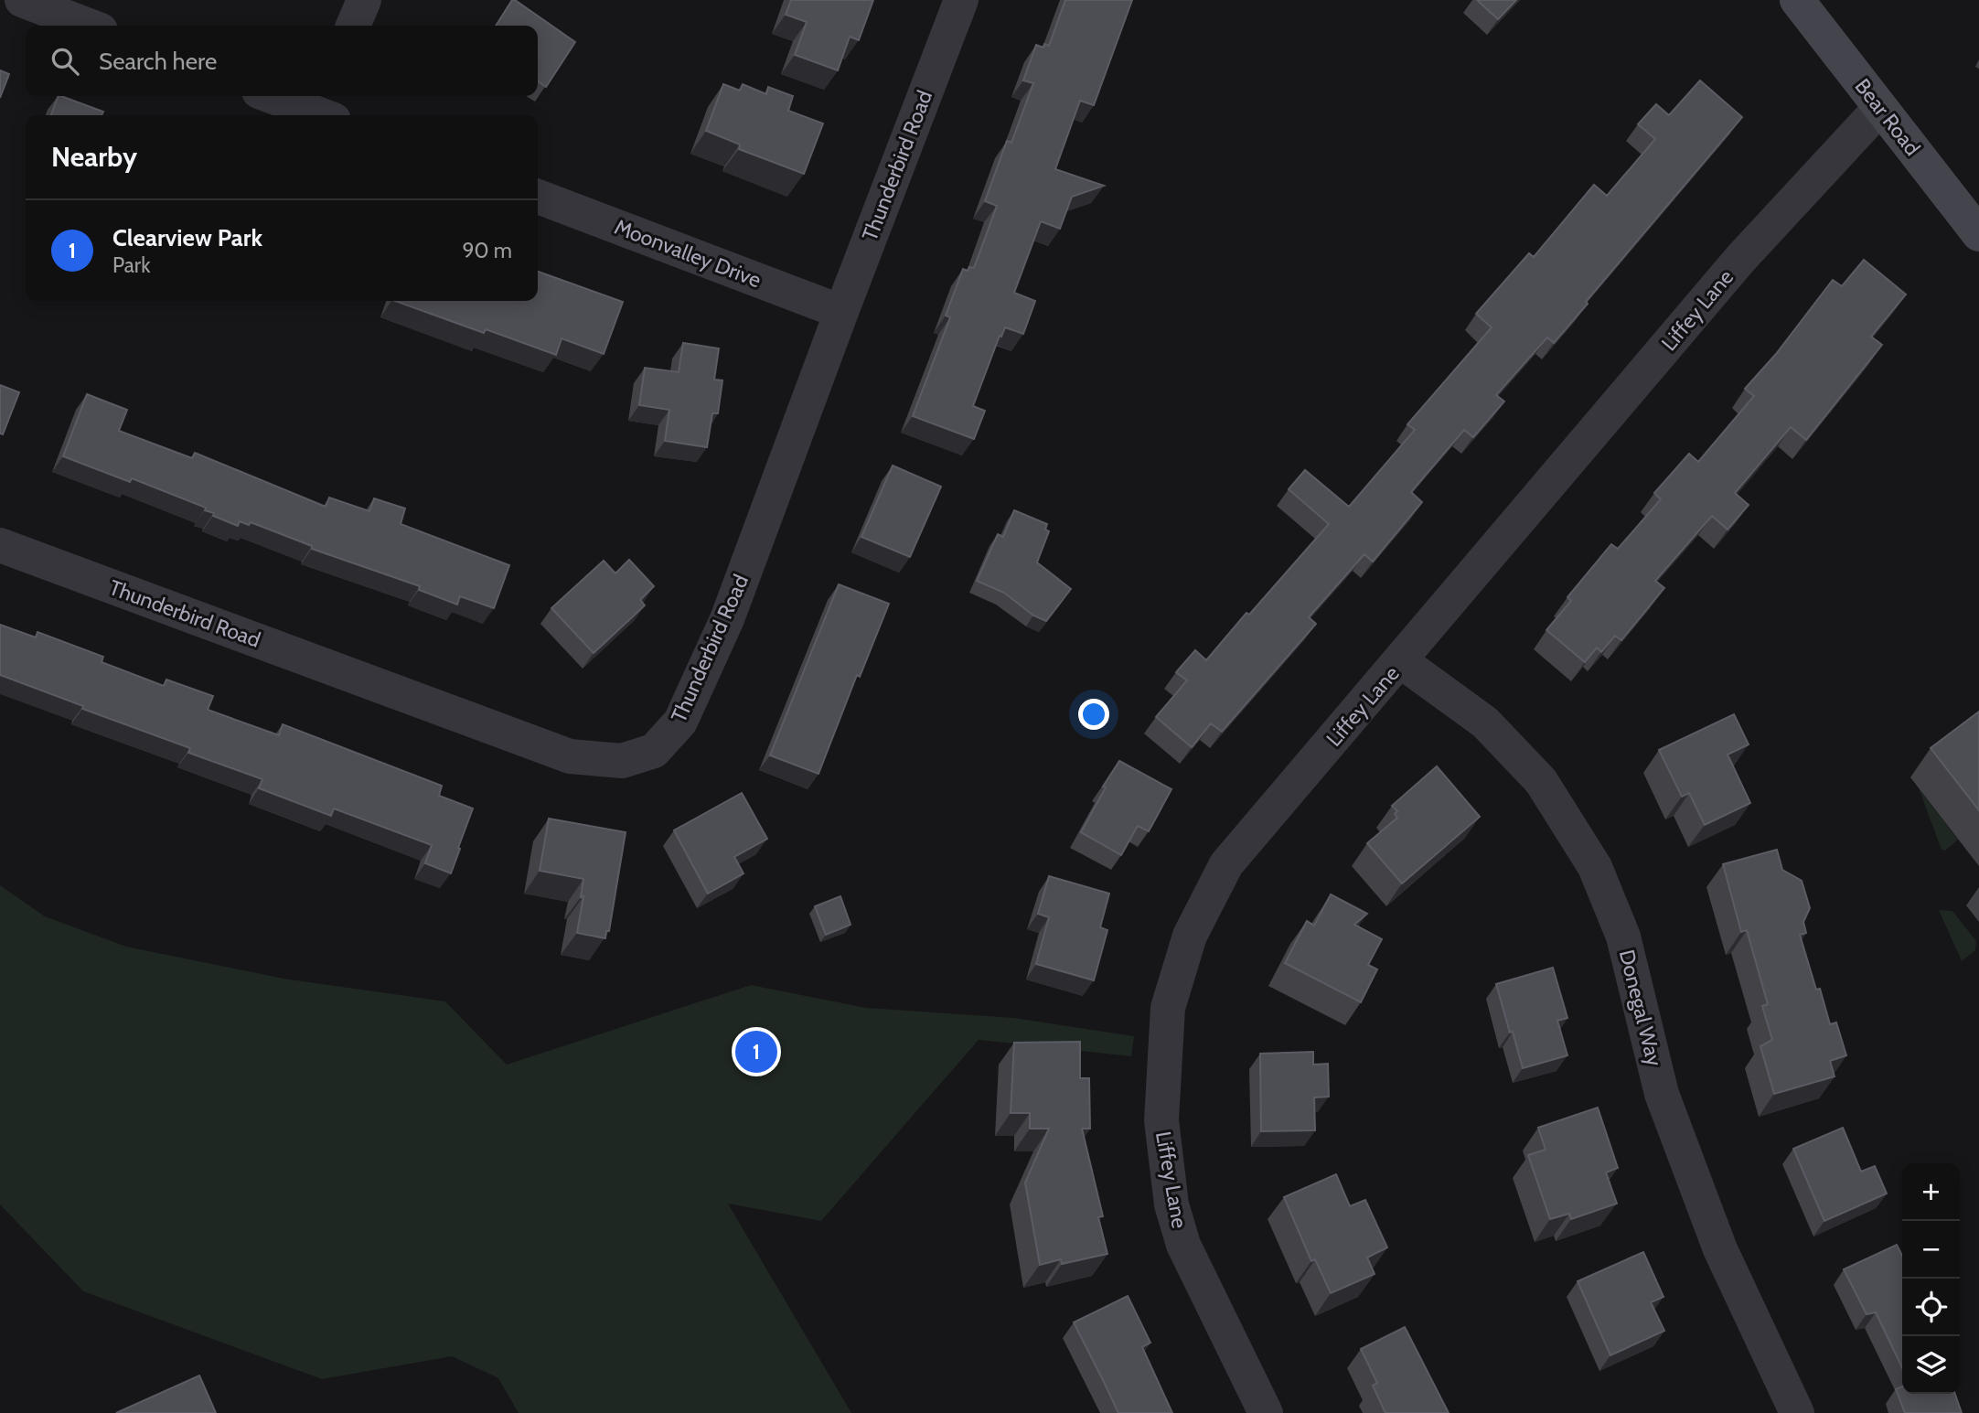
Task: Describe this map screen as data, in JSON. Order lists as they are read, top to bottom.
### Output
{
  "streets": {
    "street": [
      "Bear Road",
      "Thunderbird Road",
      "Moonvalley Drive",
      "Liffey Lane",
      "Donegal Way"
    ]
  },
  "crossings": [
    ["Bear Road", "Liffey Lane"],
    ["Thunderbird Road", "Moonvalley Drive"],
    ["Liffey Lane", "Donegal Way"]
  ],
  "page": {
    "search": "Search here",
    "heading": "Nearby",
    "list": [
      {
        "mark": "1",
        "name": "Clearview Park",
        "note": "Park",
        "value": "90 m"
      }
    ],
    "pins": "1",
    "map_buttons": ["+", "−"]
  }
}
